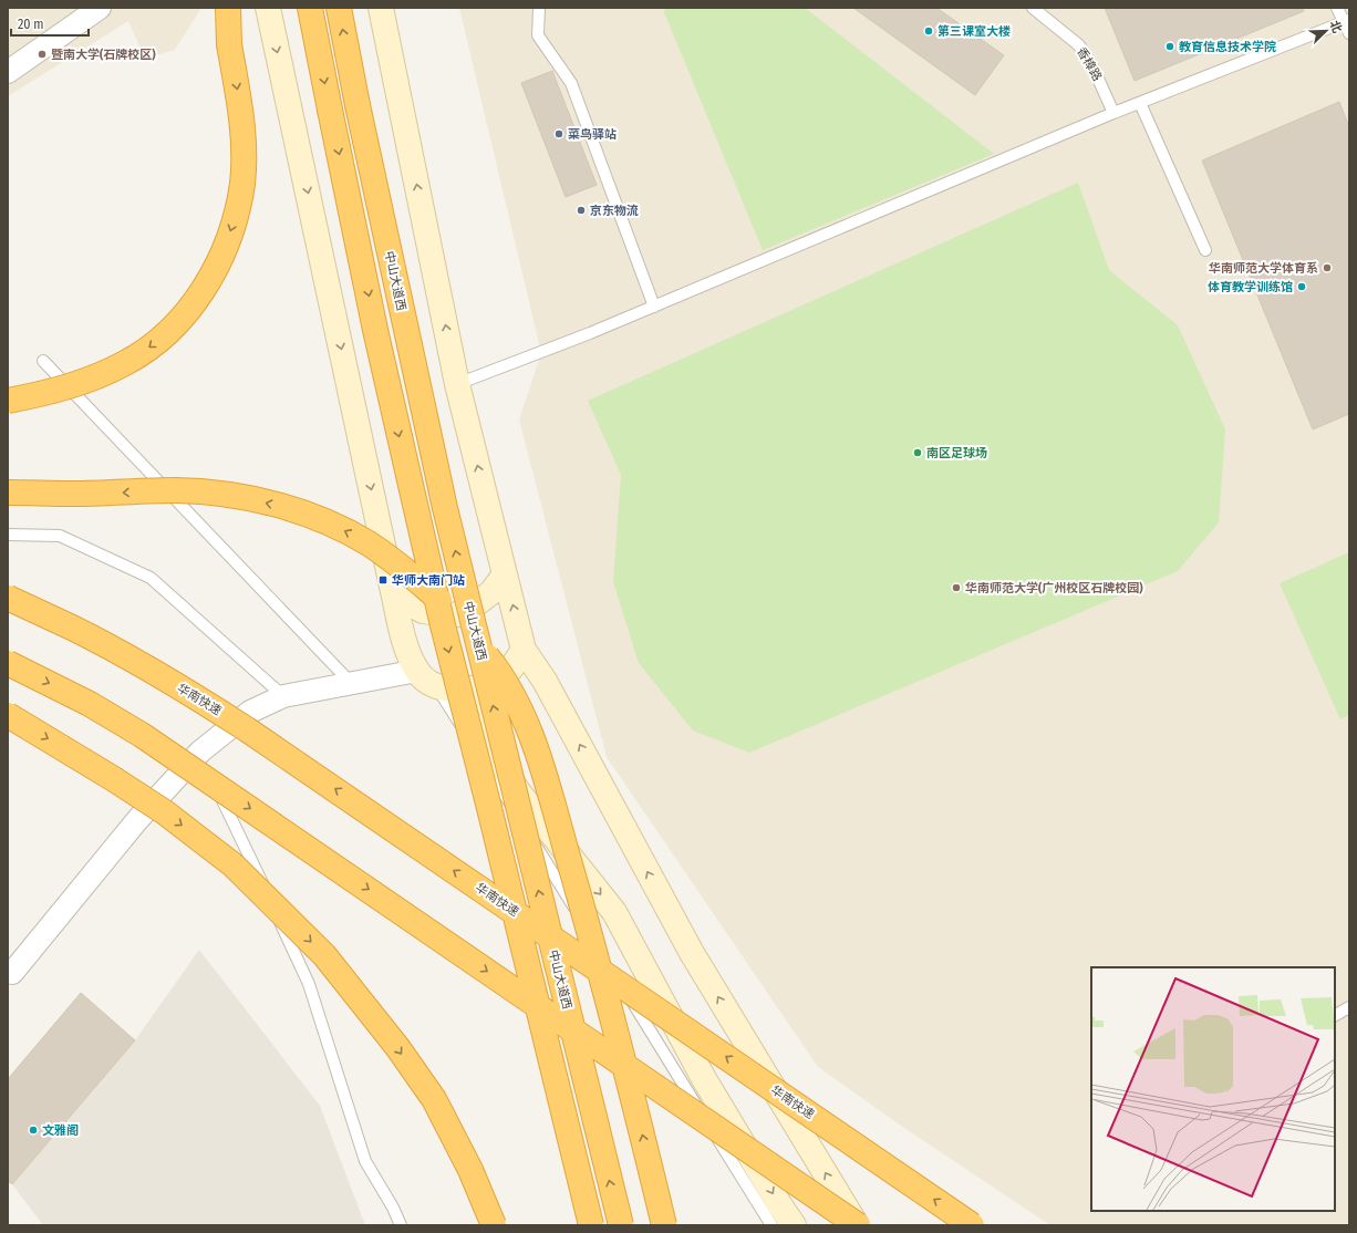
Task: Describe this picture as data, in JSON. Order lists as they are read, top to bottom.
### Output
{
  "streets": {
    "highway": ["中山大道西", "华南快速"],
    "lane": ["香樟路"]
  },
  "places": {
    "other": [
      "第三课室大楼",
      "教育信息技术学院",
      "暨南大学(石牌校区)",
      "菜鸟驿站",
      "京东物流",
      "华南师范大学体育系",
      "体育教学训练馆",
      "南区足球场",
      "华南师范大学(广州校区石牌校园)",
      "文雅阁"
    ],
    "transit": ["华师大南门站"]
  },
  "scale_bar": "20 m",
  "north": "top right"
}
